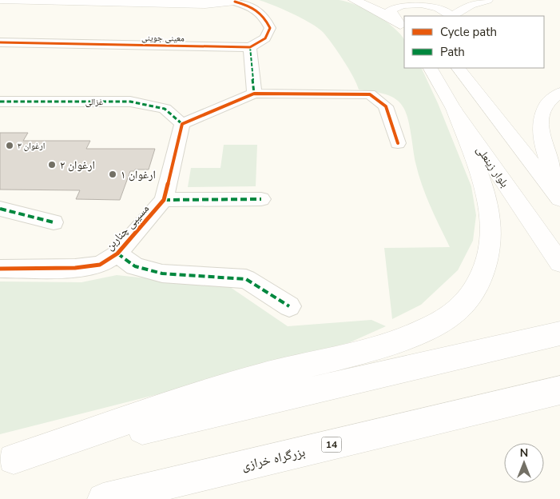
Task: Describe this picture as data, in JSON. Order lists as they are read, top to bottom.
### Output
{
  "streets": {
    "main road": ["بلوار زینعلی", "14", "بزرگراه خرازی"],
    "street": ["معینی جوینی", "غزالی", "مسیبی چناربن"]
  },
  "crossings": [
    ["غزالی", "مسیبی چناربن"]
  ],
  "places": ["ارغوان ۳", "ارغوان ۲", "ارغوان ۱"],
  "legend": ["Cycle path", "Path"],
  "north": "top"
}
